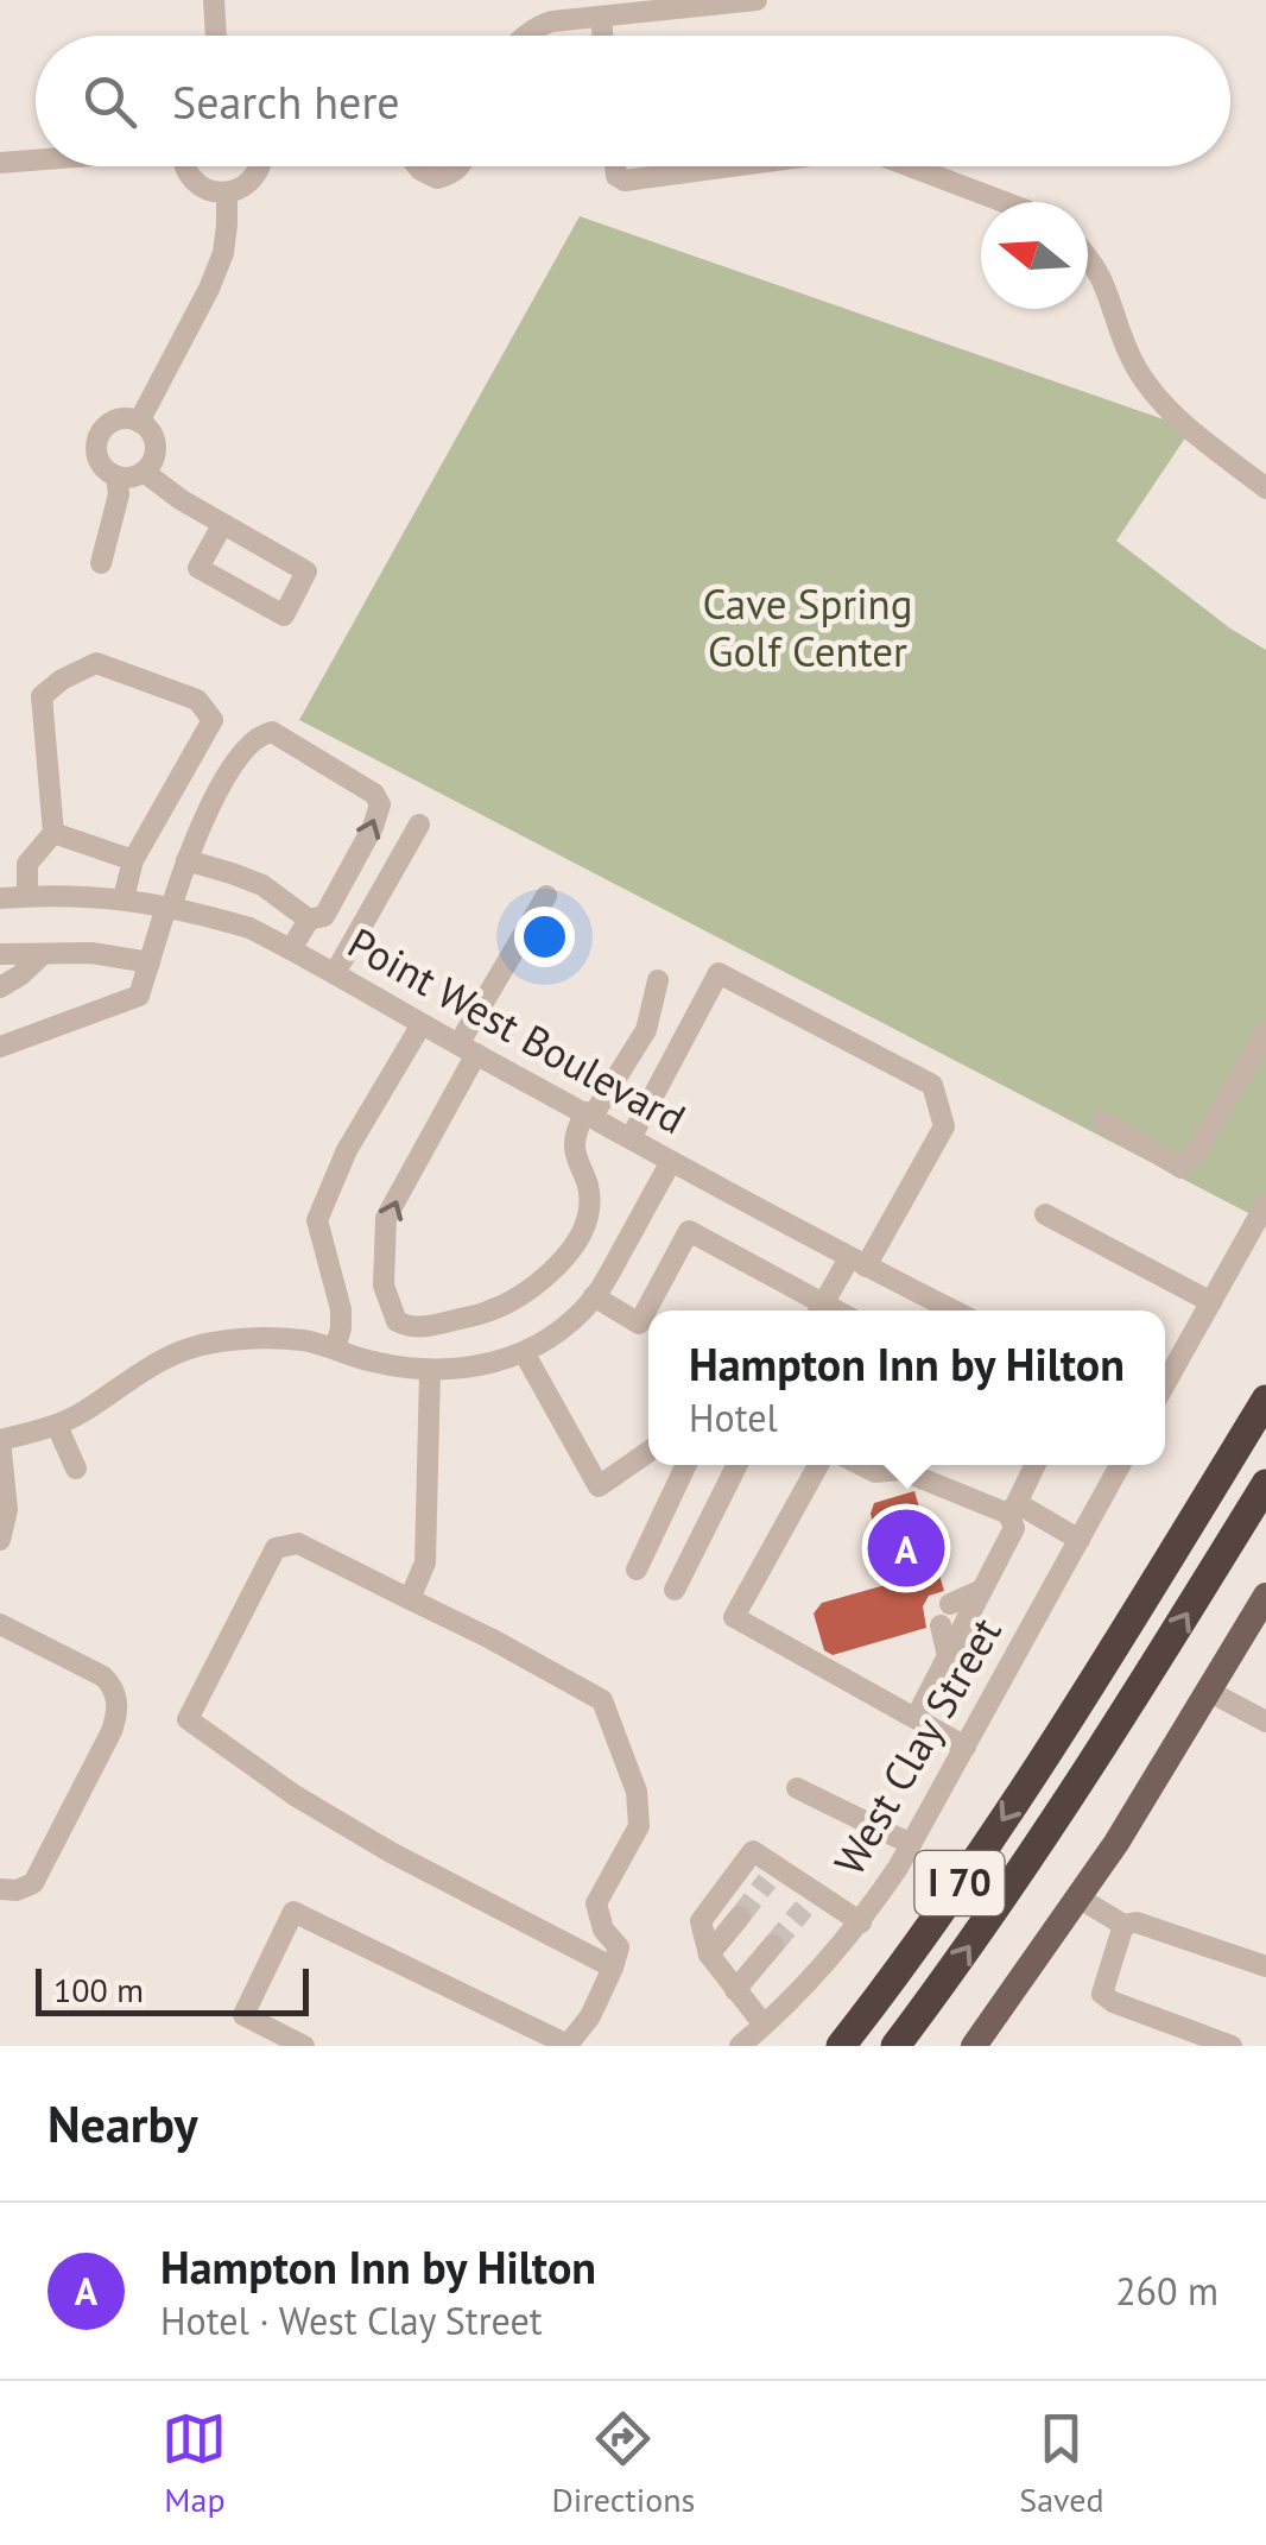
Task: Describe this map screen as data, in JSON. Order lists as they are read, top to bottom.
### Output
{
  "streets": {
    "highway": ["I 70"],
    "street": ["Point West Boulevard", "West Clay Street"]
  },
  "parks": ["Cave Spring Golf Center"],
  "scale_bar": "100 m",
  "north": "left",
  "page": {
    "search": "Search here",
    "popup": ["Hampton Inn by Hilton", "Hotel"],
    "pins": "A",
    "scale": "100 m",
    "heading": "Nearby",
    "list": [
      {
        "mark": "A",
        "name": "Hampton Inn by Hilton",
        "note": "Hotel · West Clay Street",
        "value": "260 m"
      }
    ],
    "nav": ["Map", "Directions", "Saved"]
  }
}
